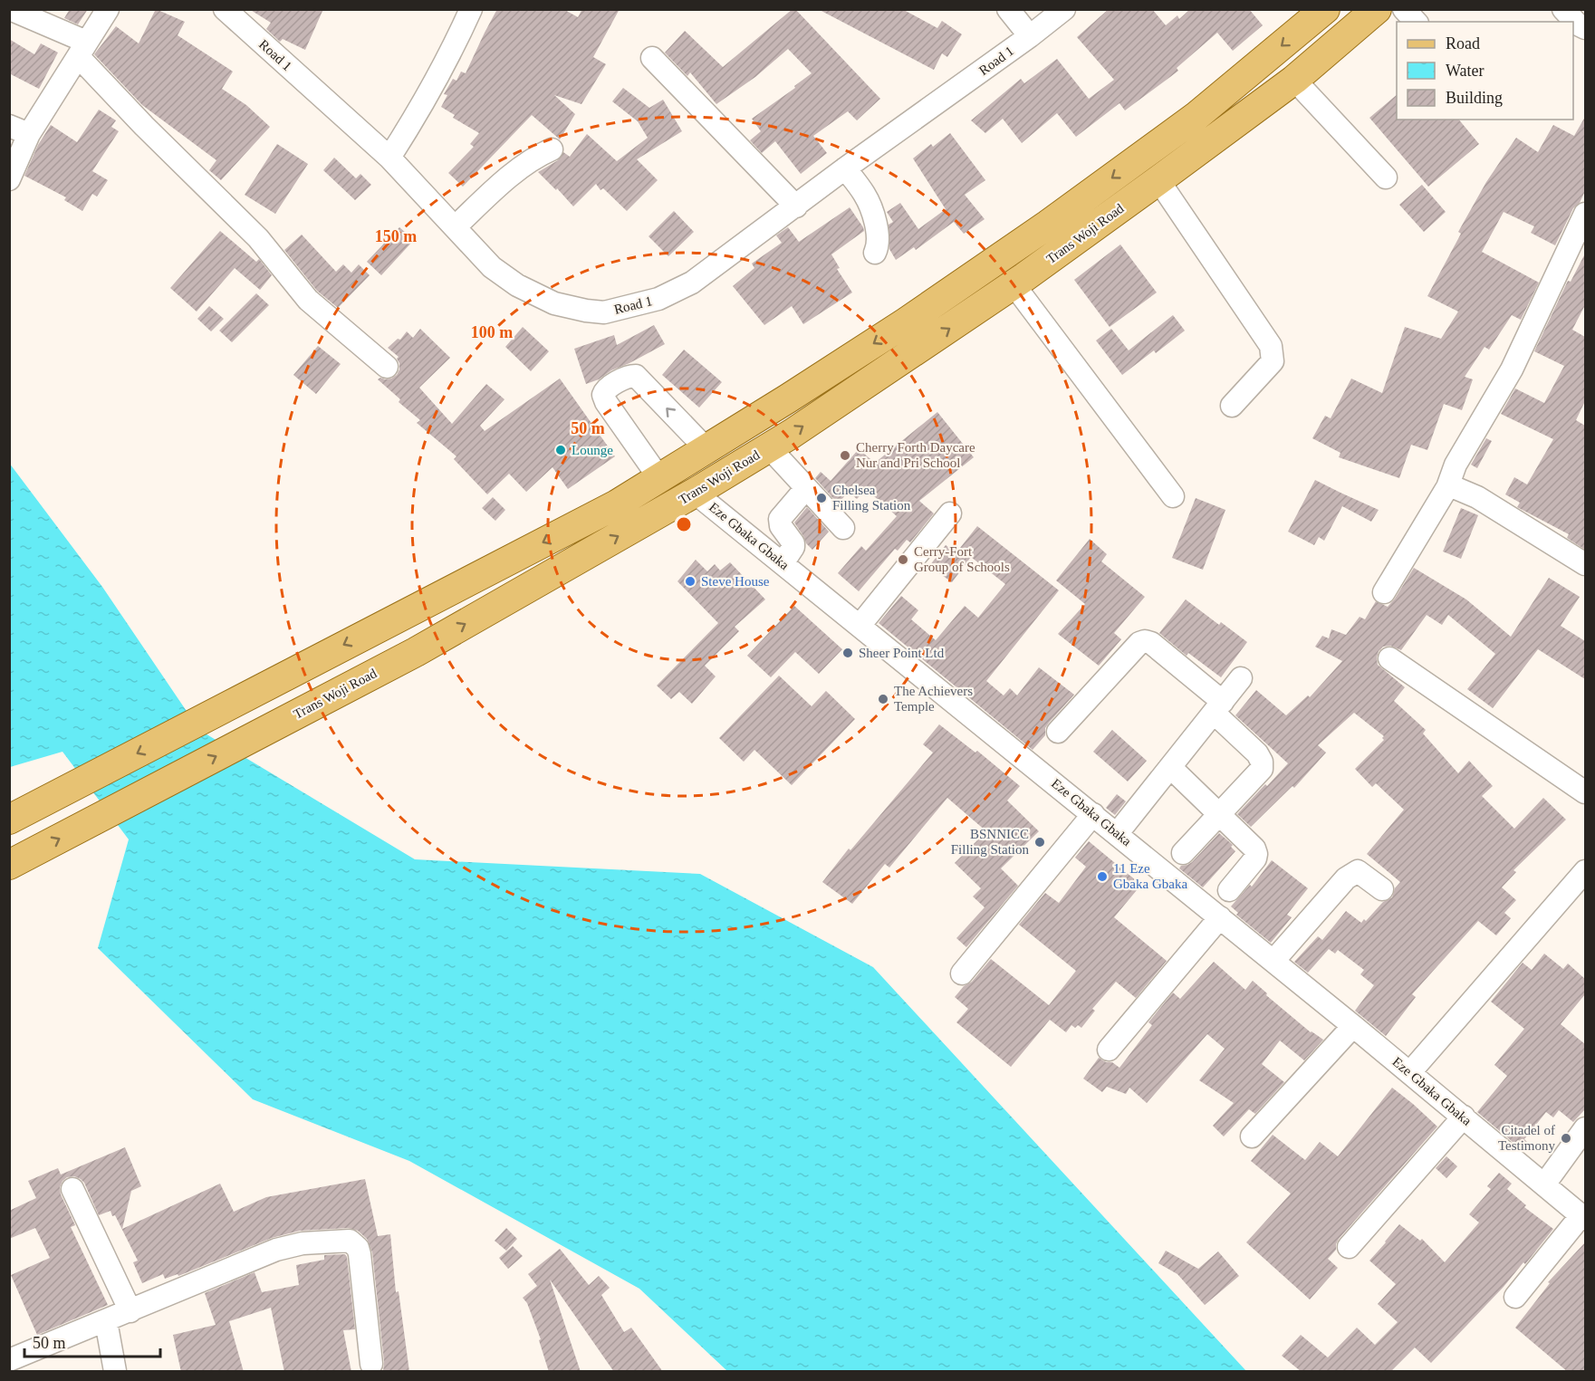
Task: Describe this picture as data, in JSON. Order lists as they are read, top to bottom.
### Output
{
  "streets": {
    "main road": ["Trans Woji Road"],
    "street": ["Road 1", "Eze Gbaka Gbaka"]
  },
  "crossings": [
    ["Trans Woji Road", "Eze Gbaka Gbaka"]
  ],
  "places": [
    "Lounge",
    "Cherry Forth Daycare Nur and Pri School",
    "Chelsea Filling Station",
    "Cerry-Fort Group of Schools",
    "Steve House",
    "Sheer Point Ltd",
    "The Achievers Temple",
    "BSNNICC Filling Station",
    "11 Eze Gbaka Gbaka",
    "Citadel of Testimony"
  ],
  "legend": ["Road", "Water", "Building"],
  "scale_bar": "50 m",
  "rings": ["150 m", "100 m", "50 m"]
}
